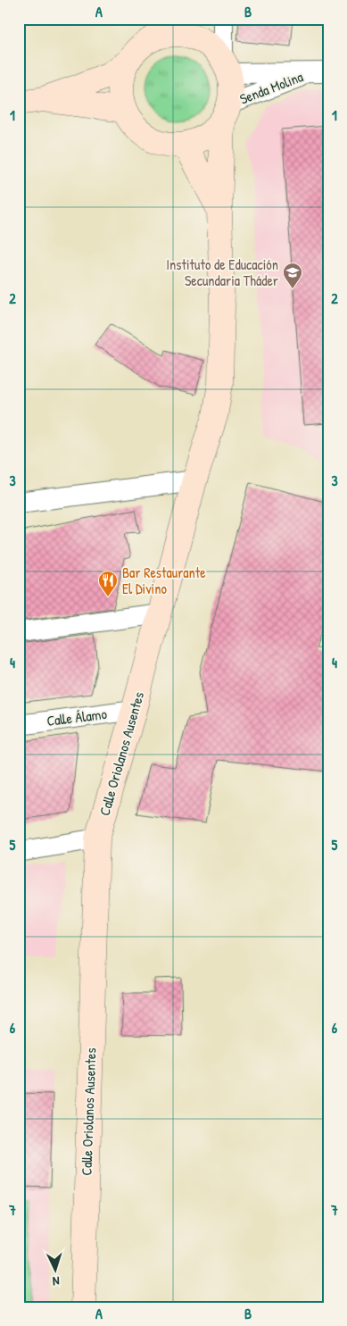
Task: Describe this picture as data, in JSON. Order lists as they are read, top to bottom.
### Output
{
  "streets": {
    "street": ["Senda Molina", "Calle Álamo", "Calle Oriolanos Ausentes"]
  },
  "crossings": [
    ["Senda Molina", "Calle Oriolanos Ausentes"],
    ["Calle Álamo", "Calle Oriolanos Ausentes"]
  ],
  "places": {
    "school or university": ["Instituto de Educación Secundaria Tháder"],
    "restaurant": ["Bar Restaurante El Divino"]
  },
  "north": "bottom",
  "grid": {
    "columns": ["A", "B"],
    "rows": [
      "1",
      "2",
      "3",
      "4",
      "5",
      "6",
      "7"
    ]
  }
}
